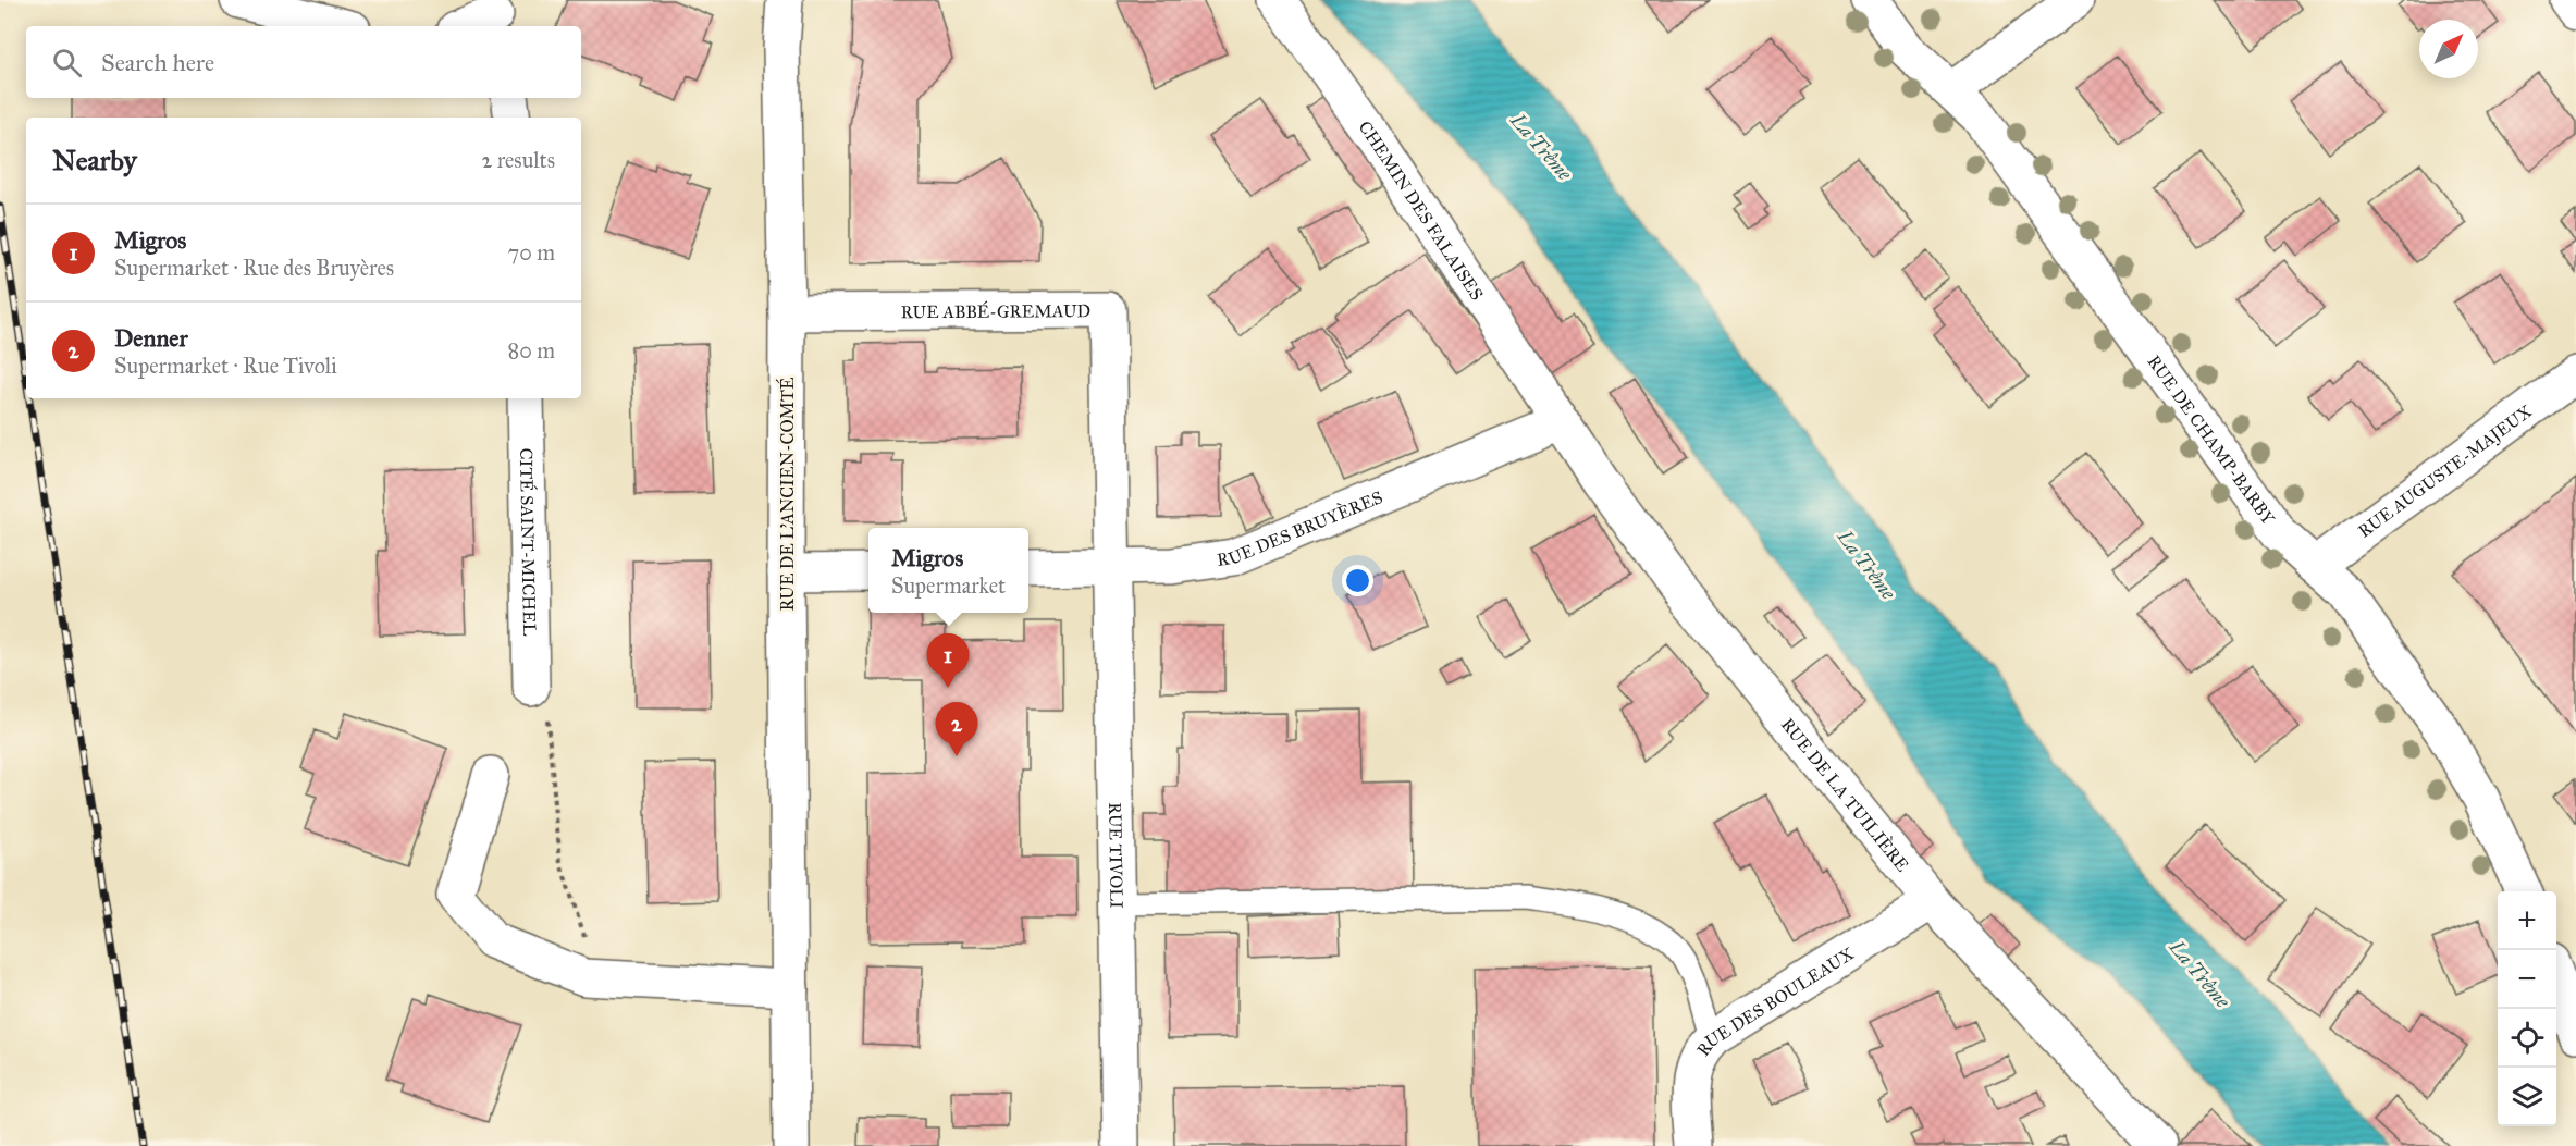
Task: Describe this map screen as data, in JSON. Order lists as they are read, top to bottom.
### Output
{
  "streets": {
    "street": [
      "CHEMIN DES FALAISES",
      "RUE ABBÉ-GREMAUD",
      "RUE DE CHAMP-BARBY",
      "RUE AUGUSTE-MAJEUX",
      "RUE DE L'ANCIEN-COMTÉ",
      "RUE DES BRUYÈRES",
      "CITÉ SAINT-MICHEL",
      "RUE DE LA TUILIÈRE",
      "RUE TIVOLI",
      "RUE DES BOULEAUX"
    ]
  },
  "crossings": [
    ["CHEMIN DES FALAISES", "RUE DES BRUYÈRES"],
    ["CHEMIN DES FALAISES", "RUE DE LA TUILIÈRE"],
    ["RUE ABBÉ-GREMAUD", "RUE DE L'ANCIEN-COMTÉ"],
    ["RUE ABBÉ-GREMAUD", "RUE DES BRUYÈRES"],
    ["RUE ABBÉ-GREMAUD", "RUE TIVOLI"],
    ["RUE DE CHAMP-BARBY", "RUE AUGUSTE-MAJEUX"],
    ["RUE DES BRUYÈRES", "RUE DE LA TUILIÈRE"],
    ["RUE DES BRUYÈRES", "RUE TIVOLI"],
    ["RUE DE LA TUILIÈRE", "RUE DES BOULEAUX"]
  ],
  "water": ["La Trême"],
  "north": "top right",
  "page": {
    "search": "Search here",
    "heading": ["Nearby", "2 results"],
    "list": [
      {
        "mark": "1",
        "name": "Migros",
        "note": "Supermarket · Rue des Bruyères",
        "value": "70 m"
      },
      {
        "mark": "2",
        "name": "Denner",
        "note": "Supermarket · Rue Tivoli",
        "value": "80 m"
      }
    ],
    "popup": ["Migros", "Supermarket"],
    "pins": ["1", "2"],
    "map_buttons": ["+", "−"]
  }
}
